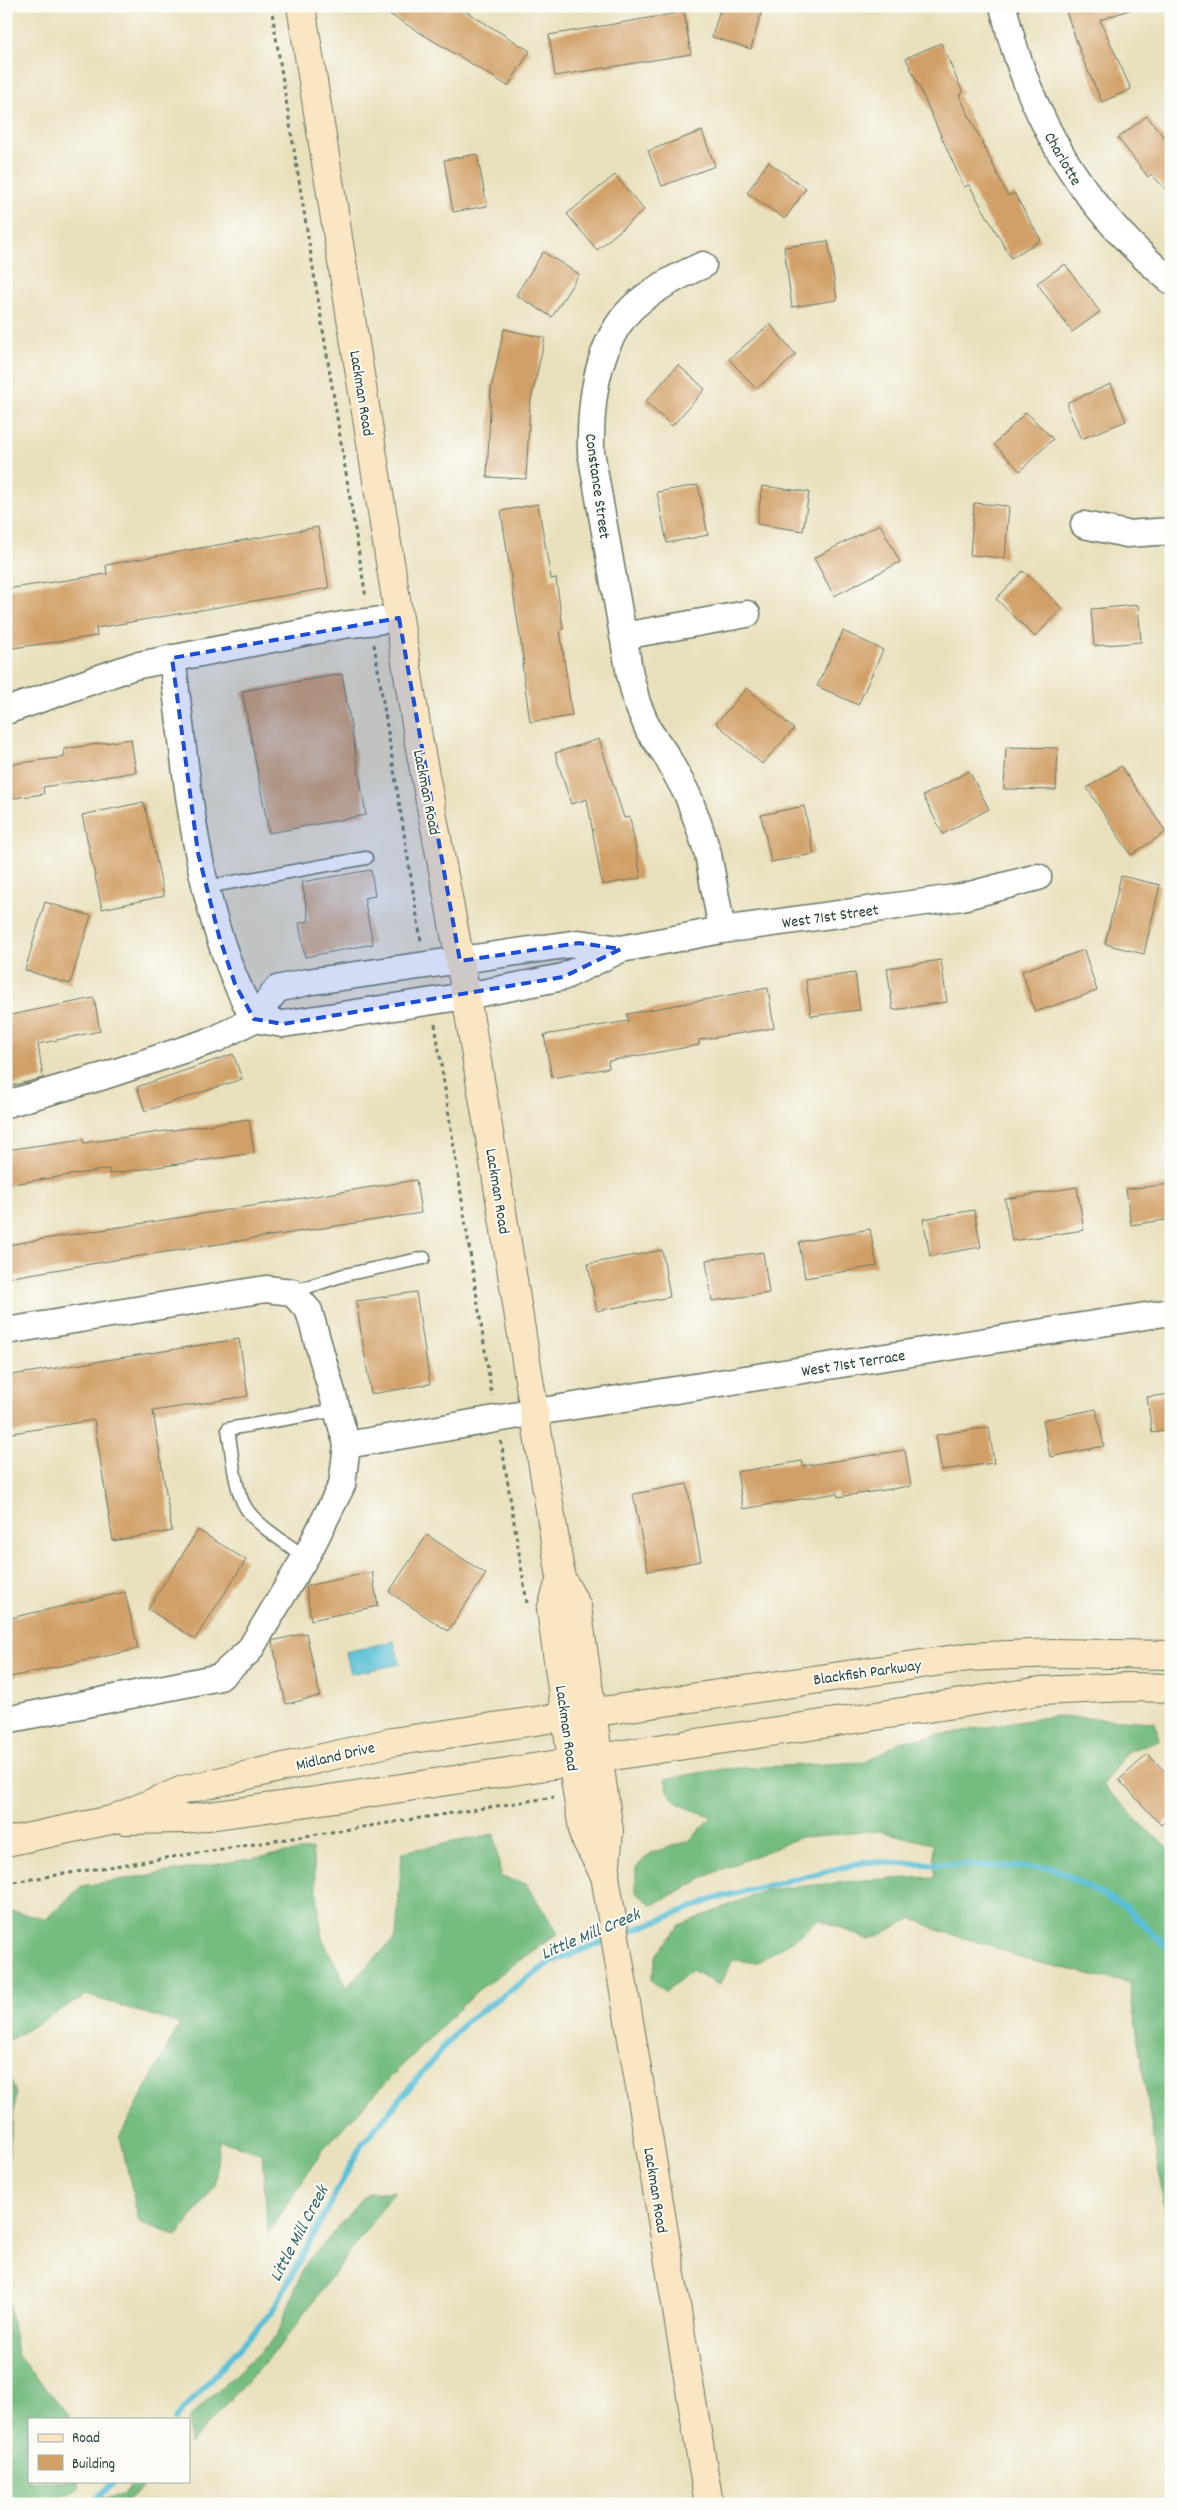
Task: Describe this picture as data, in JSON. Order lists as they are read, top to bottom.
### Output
{
  "streets": {
    "main road": ["Lackman Road", "Blackfish Parkway", "Midland Drive"],
    "street": [
      "Charlotte",
      "Constance Street",
      "West 71st Street",
      "West 71st Terrace"
    ]
  },
  "crossings": [
    ["Lackman Road", "West 71st Street"],
    ["Lackman Road", "West 71st Terrace"],
    ["Lackman Road", "Blackfish Parkway"],
    ["Lackman Road", "Midland Drive"],
    ["Constance Street", "West 71st Street"],
    ["Blackfish Parkway", "Midland Drive"]
  ],
  "water": ["Little Mill Creek"],
  "legend": ["Road", "Building"]
}
